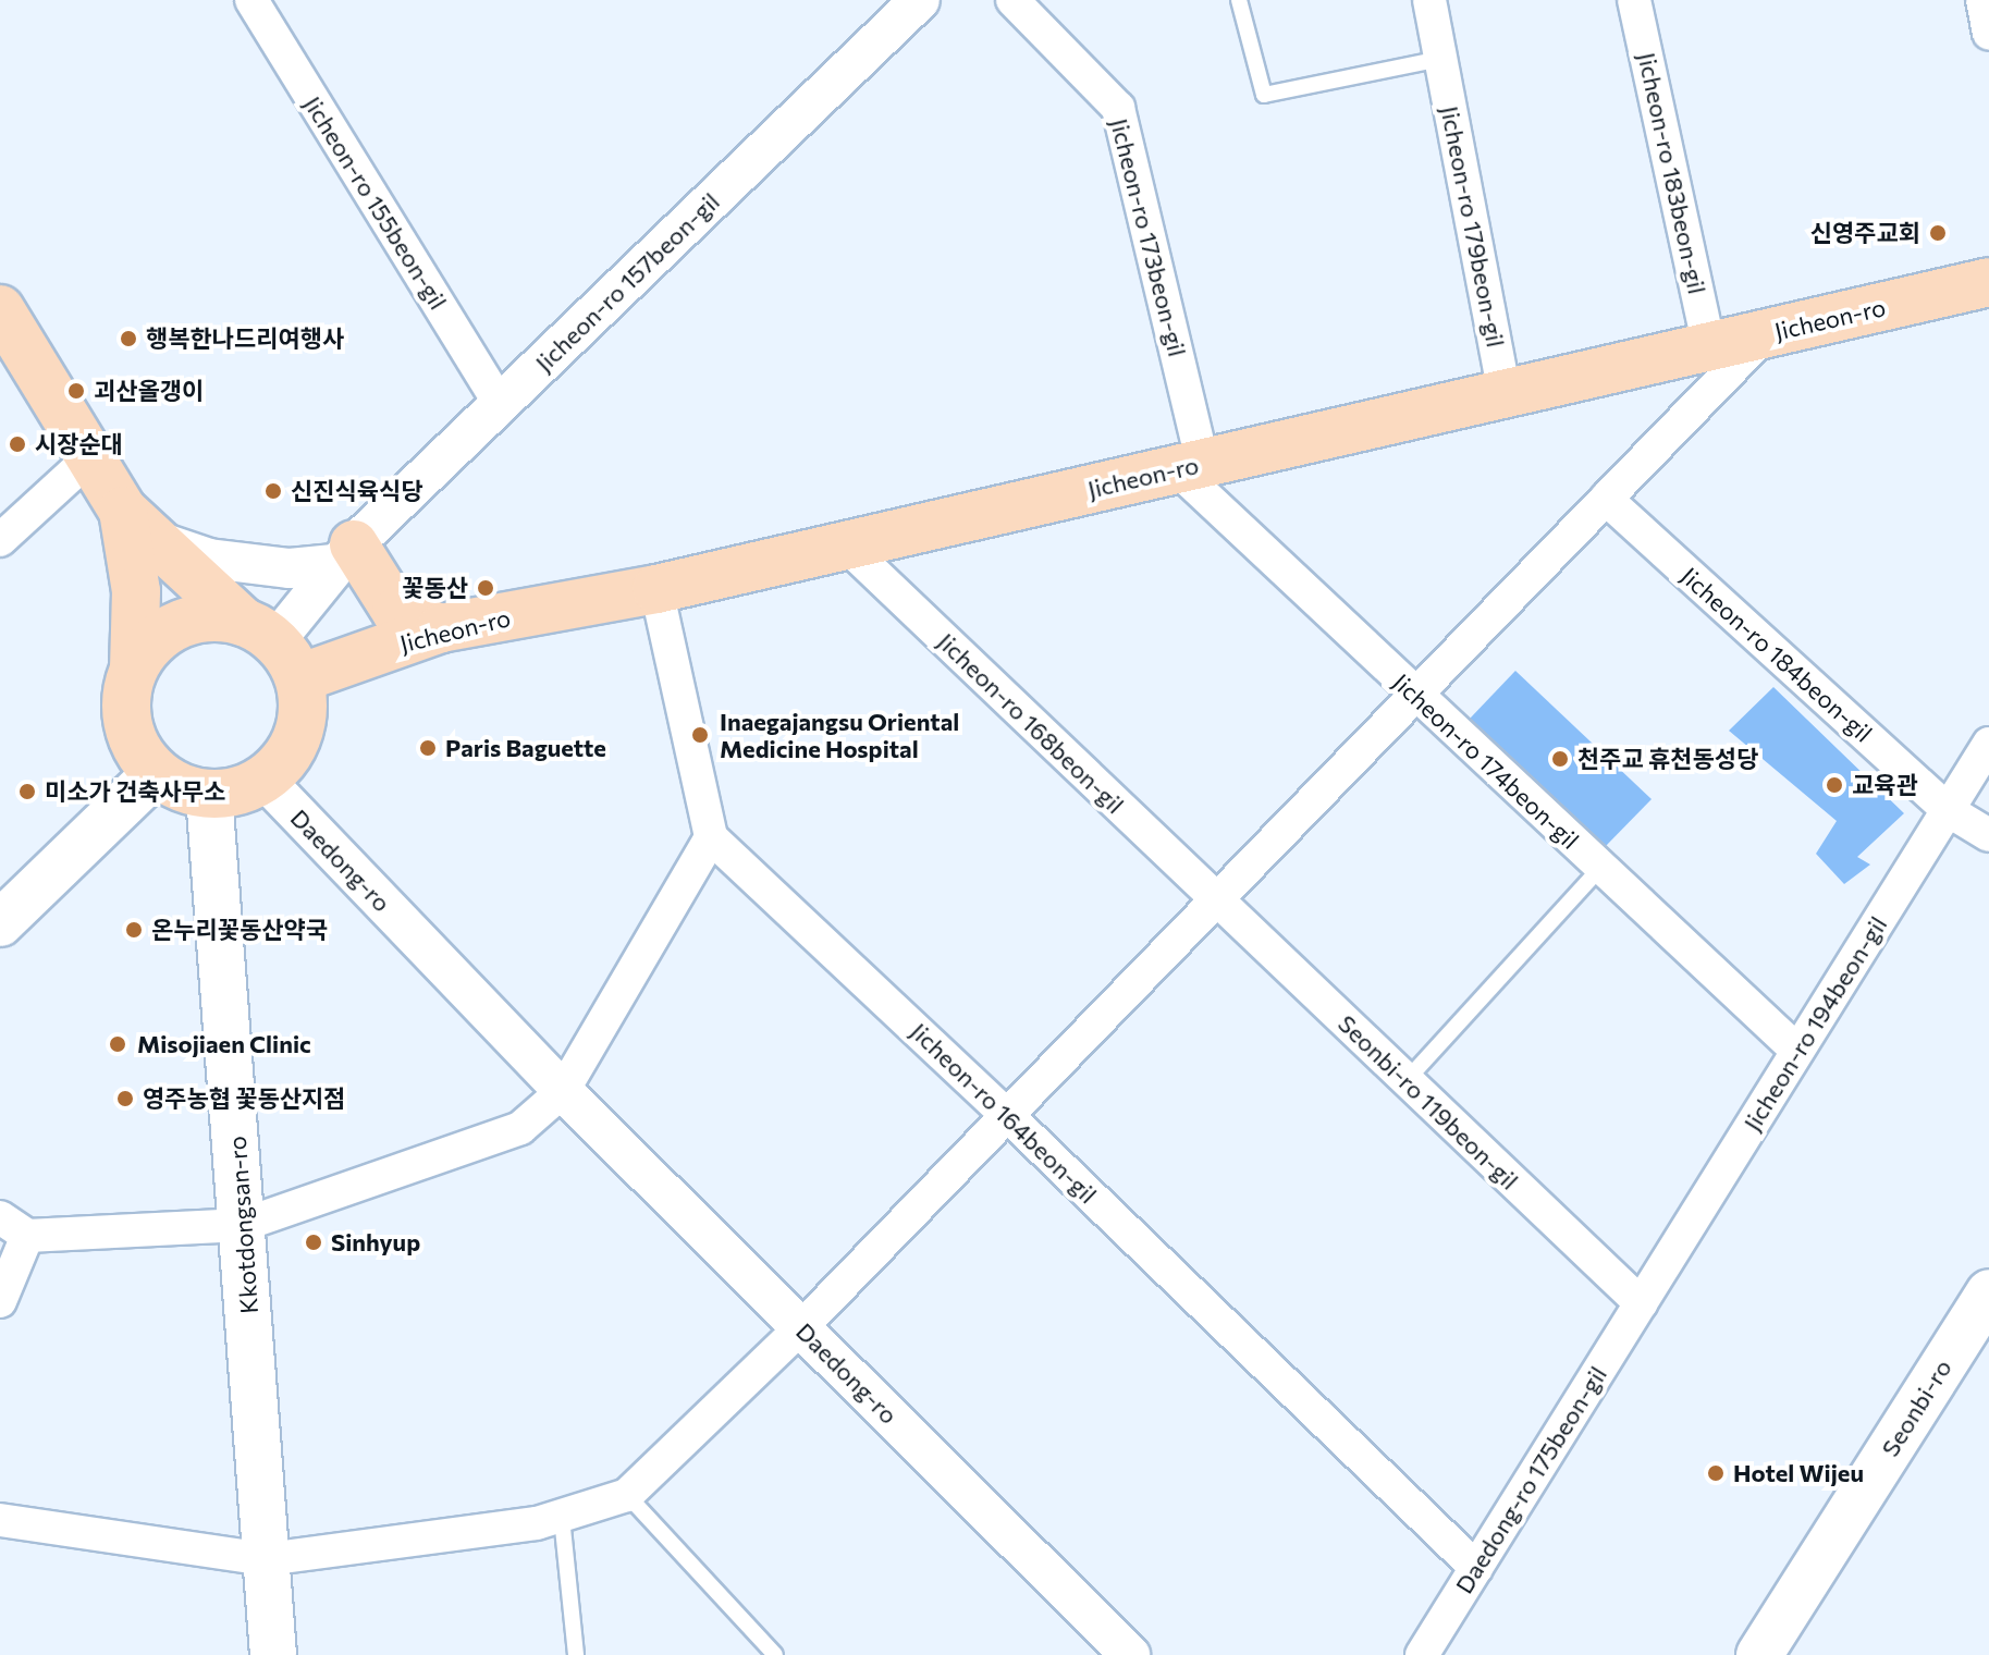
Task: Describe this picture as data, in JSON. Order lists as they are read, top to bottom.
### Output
{
  "streets": {
    "main road": ["Jicheon-ro", "Kkotdongsan-ro", "Seonbi-ro"],
    "street": [
      "Jicheon-ro 183beon-gil",
      "Jicheon-ro 155beon-gil",
      "Jicheon-ro 179beon-gil",
      "Jicheon-ro 173beon-gil",
      "Jicheon-ro 157beon-gil",
      "Jicheon-ro 184beon-gil",
      "Jicheon-ro 168beon-gil",
      "Jicheon-ro 174beon-gil",
      "Daedong-ro",
      "Jicheon-ro 194beon-gil",
      "Seonbi-ro 119beon-gil",
      "Jicheon-ro 164beon-gil",
      "Daedong-ro 175beon-gil"
    ]
  },
  "crossings": [
    ["Jicheon-ro 183beon-gil", "Jicheon-ro"],
    ["Jicheon-ro 155beon-gil", "Jicheon-ro 157beon-gil"],
    ["Jicheon-ro 179beon-gil", "Jicheon-ro"],
    ["Jicheon-ro 173beon-gil", "Jicheon-ro"],
    ["Jicheon-ro 173beon-gil", "Jicheon-ro 174beon-gil"],
    ["Jicheon-ro 157beon-gil", "Jicheon-ro"],
    ["Jicheon-ro 157beon-gil", "Daedong-ro"],
    ["Jicheon-ro 157beon-gil", "Kkotdongsan-ro"],
    ["Jicheon-ro", "Jicheon-ro 168beon-gil"],
    ["Jicheon-ro", "Jicheon-ro 174beon-gil"],
    ["Jicheon-ro", "Daedong-ro"],
    ["Jicheon-ro", "Kkotdongsan-ro"],
    ["Jicheon-ro 184beon-gil", "Jicheon-ro 194beon-gil"],
    ["Jicheon-ro 168beon-gil", "Seonbi-ro 119beon-gil"],
    ["Jicheon-ro 174beon-gil", "Jicheon-ro 194beon-gil"],
    ["Daedong-ro", "Kkotdongsan-ro"],
    ["Jicheon-ro 194beon-gil", "Seonbi-ro 119beon-gil"],
    ["Jicheon-ro 194beon-gil", "Daedong-ro 175beon-gil"],
    ["Seonbi-ro 119beon-gil", "Daedong-ro 175beon-gil"],
    ["Jicheon-ro 164beon-gil", "Daedong-ro 175beon-gil"]
  ],
  "places": [
    "신영주교회",
    "행복한나드리여행사",
    "괴산올갱이",
    "시장순대",
    "신진식육식당",
    "꽃동산",
    "Inaegajangsu Oriental Medicine Hospital",
    "Paris Baguette",
    "천주교 휴천동성당",
    "교육관",
    "미소가 건축사무소",
    "온누리꽃동산약국",
    "Misojiaen Clinic",
    "영주농협 꽃동산지점",
    "Sinhyup",
    "Hotel Wijeu"
  ]
}
